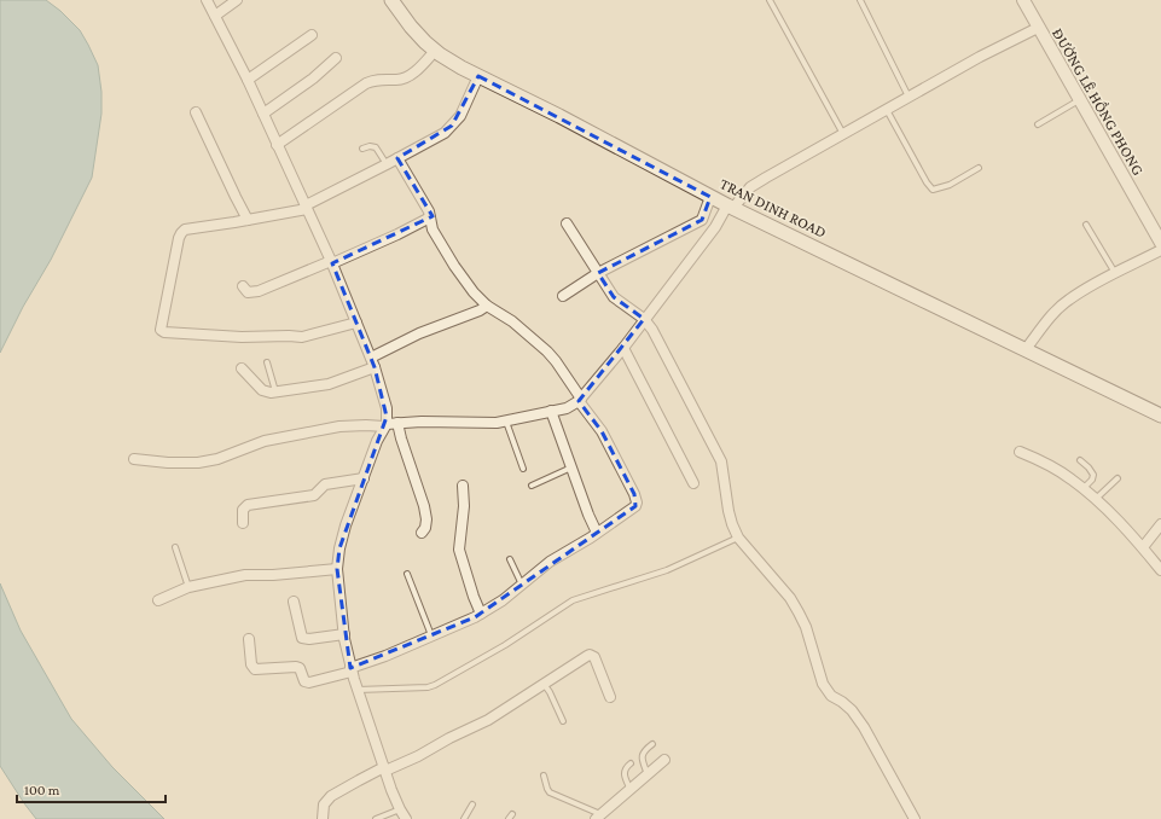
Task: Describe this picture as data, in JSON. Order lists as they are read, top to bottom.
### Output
{
  "streets": {
    "main road": ["TRAN DINH ROAD"],
    "street": ["ĐƯỜNG LÊ HỒNG PHONG"]
  },
  "scale_bar": "100 m"
}
